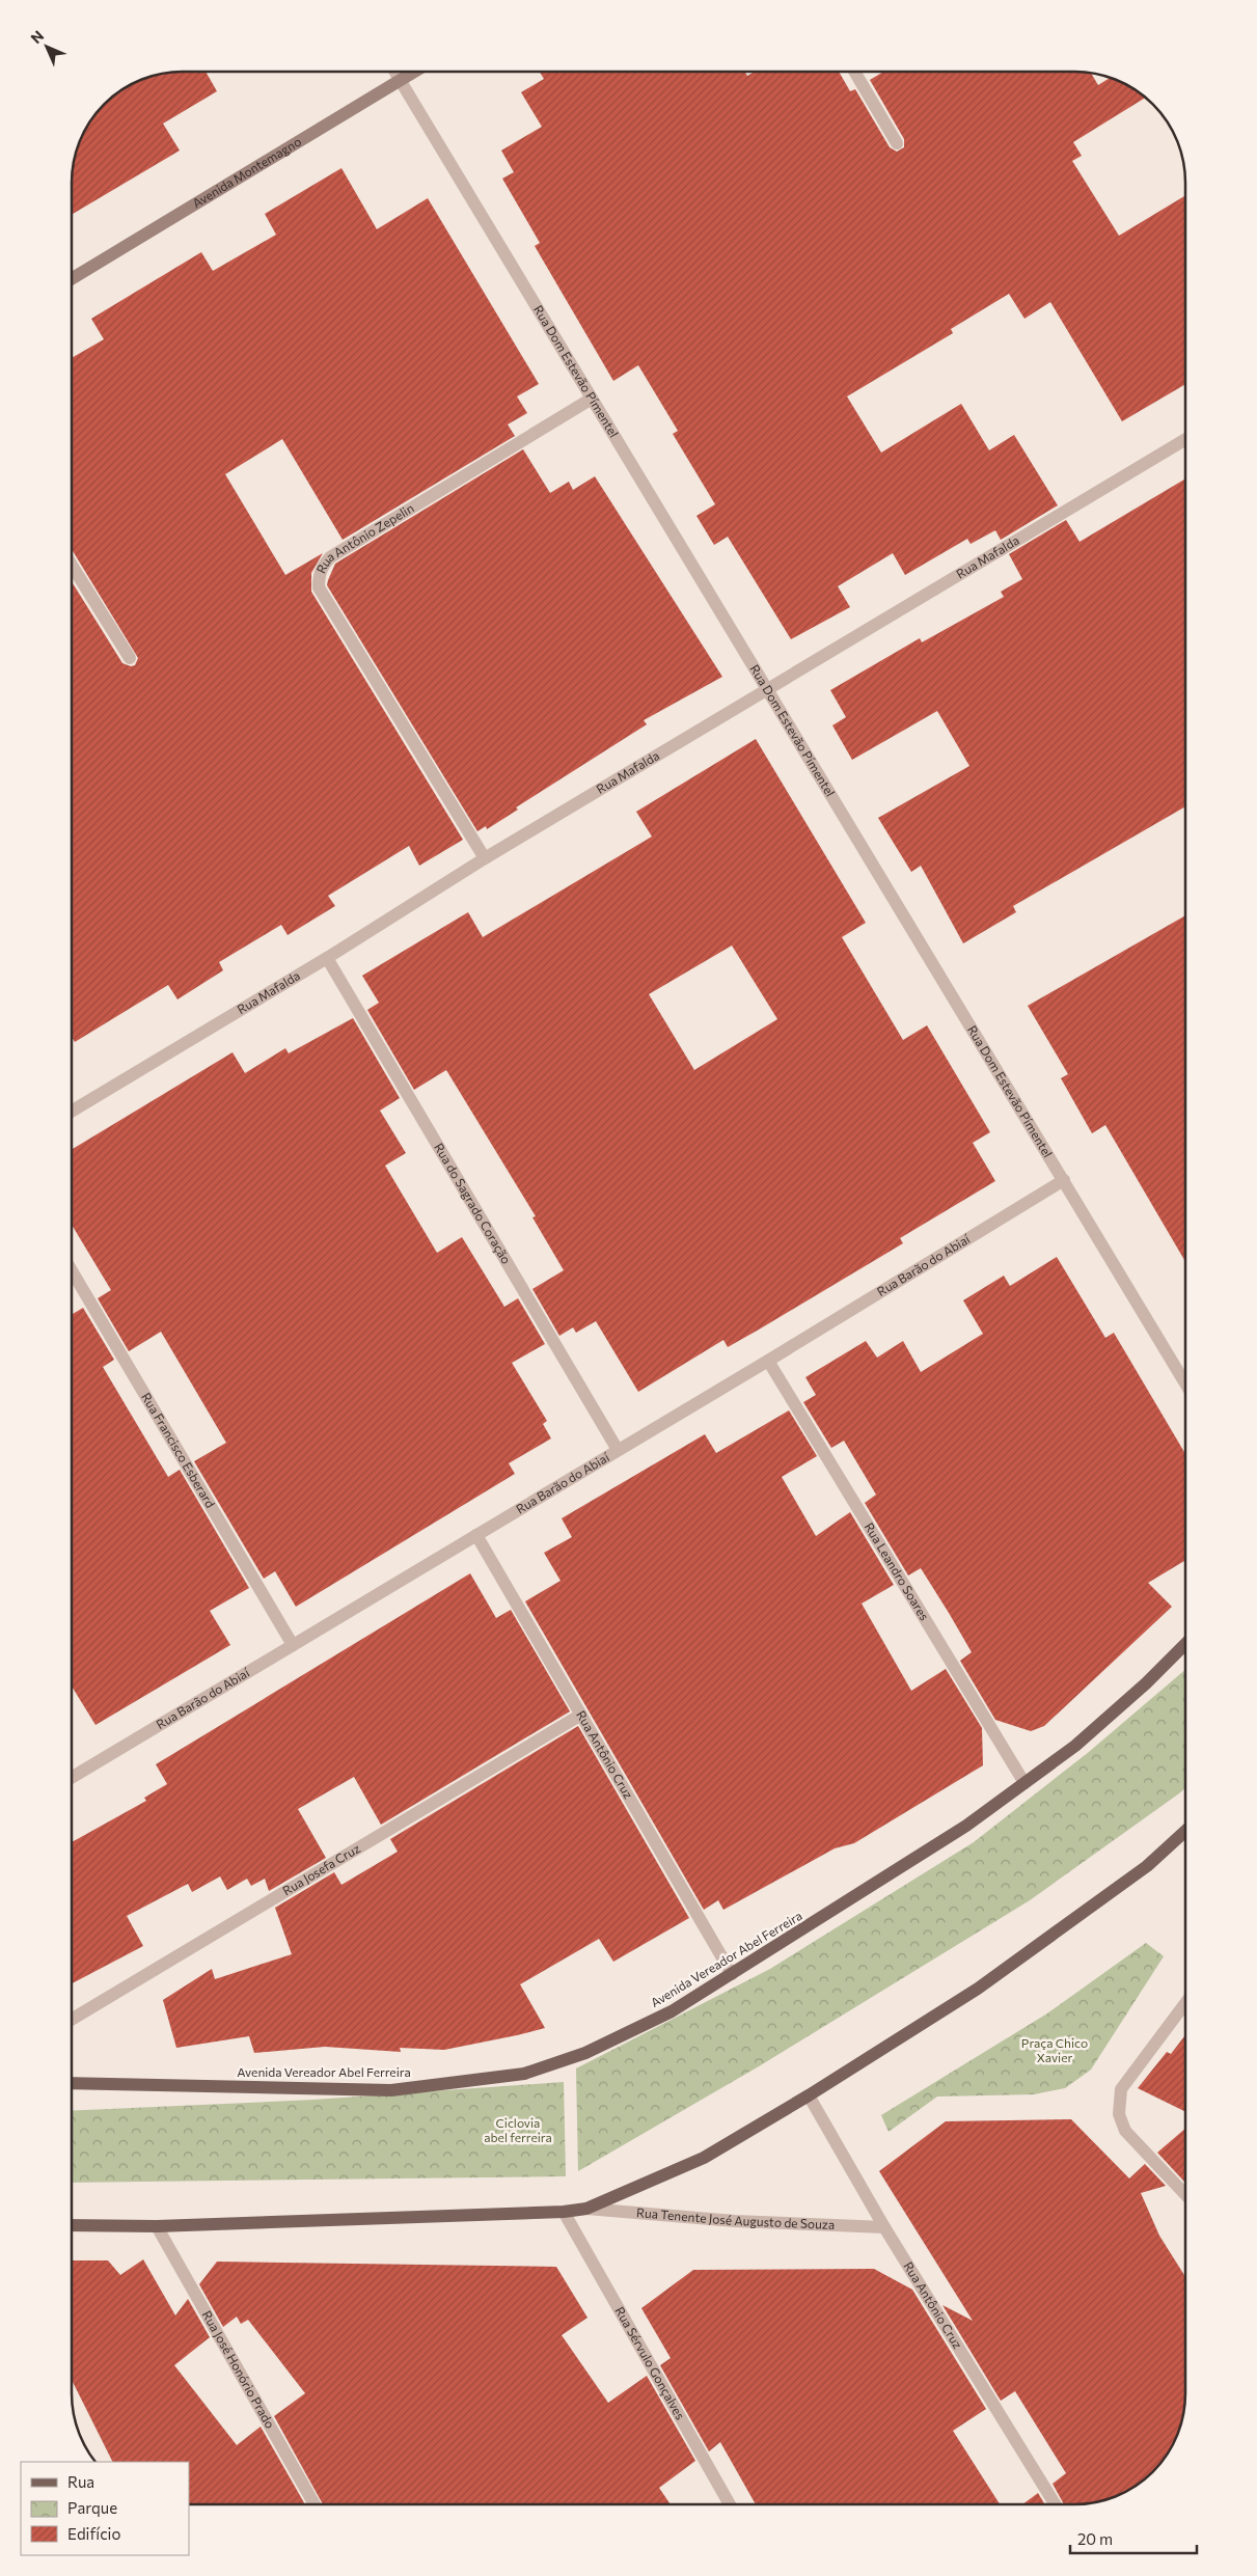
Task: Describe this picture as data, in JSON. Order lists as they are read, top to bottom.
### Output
{
  "streets": {
    "main road": ["Avenida Vereador Abel Ferreira"],
    "street": [
      "Avenida Montemagno",
      "Rua Dom Estevão Pímentel",
      "Rua Antônio Zepelin",
      "Rua Mafalda",
      "Rua do Sagrado Coração",
      "Rua Barão do Abiaí",
      "Rua Francisco Esberard",
      "Rua Leandro Soares",
      "Rua Antônio Cruz",
      "Rua Josefa Cruz",
      "Rua Tenente José Augusto de Souza",
      "Rua Sérvulo Gonçalves",
      "Rua José Honório Prado"
    ]
  },
  "crossings": [
    ["Avenida Montemagno", "Rua Dom Estevão Pímentel"],
    ["Rua Dom Estevão Pímentel", "Rua Antônio Zepelin"],
    ["Rua Dom Estevão Pímentel", "Rua Mafalda"],
    ["Rua Dom Estevão Pímentel", "Rua Barão do Abiaí"],
    ["Rua Antônio Zepelin", "Rua Mafalda"],
    ["Rua Mafalda", "Rua do Sagrado Coração"],
    ["Rua do Sagrado Coração", "Rua Barão do Abiaí"],
    ["Rua Barão do Abiaí", "Rua Francisco Esberard"],
    ["Rua Barão do Abiaí", "Rua Leandro Soares"],
    ["Rua Barão do Abiaí", "Rua Antônio Cruz"],
    ["Rua Leandro Soares", "Avenida Vereador Abel Ferreira"],
    ["Rua Antônio Cruz", "Rua Josefa Cruz"],
    ["Rua Antônio Cruz", "Avenida Vereador Abel Ferreira"],
    ["Rua Antônio Cruz", "Rua Tenente José Augusto de Souza"]
  ],
  "parks": ["Praça Chico Xavier", "Ciclovia abel ferreira"],
  "legend": ["Rua", "Parque", "Edifício"],
  "scale_bar": "20 m",
  "north": "top left"
}
